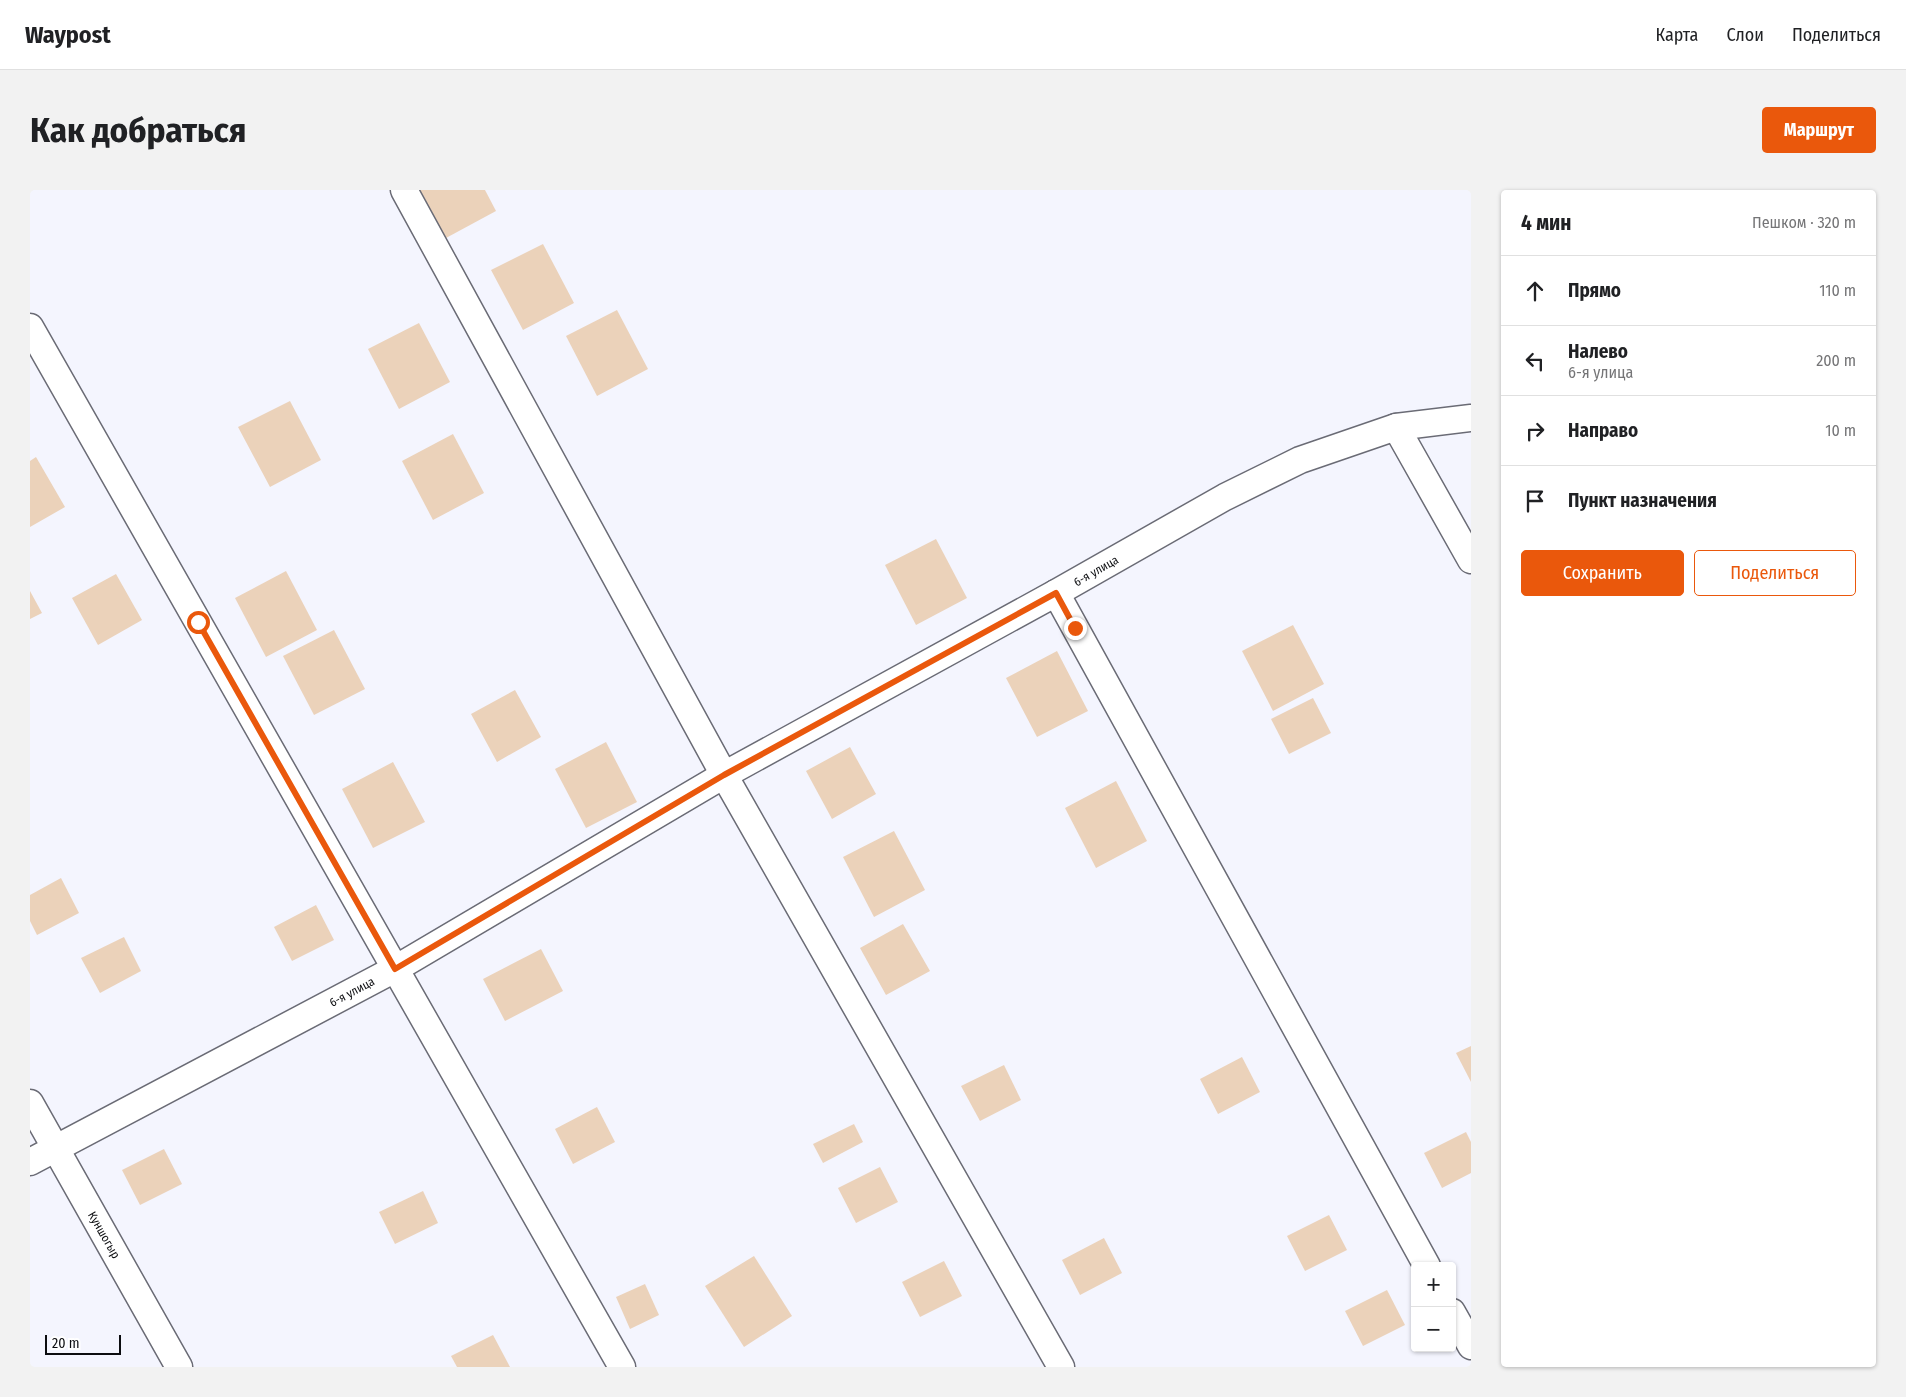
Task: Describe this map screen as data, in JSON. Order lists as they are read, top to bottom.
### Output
{
  "streets": {
    "street": ["6-я улица", "Куншогыр"]
  },
  "crossings": [
    ["6-я улица", "Куншогыр"]
  ],
  "scale_bar": "20 m",
  "page": {
    "header": "Waypost",
    "nav": ["Карта", "Слои", "Поделиться"],
    "buttons": [
      "Маршрут",
      ["Сохранить", "Поделиться"]
    ],
    "title": "Как добраться",
    "heading": ["4 мин", "Пешком · 320 m"],
    "list": [
      ["Прямо", "110 m"],
      ["Налево", "6-я улица", "200 m"],
      ["Направо", "10 m"],
      "Пункт назначения"
    ],
    "map_buttons": ["+", "−"],
    "scale": "20 m"
  }
}
